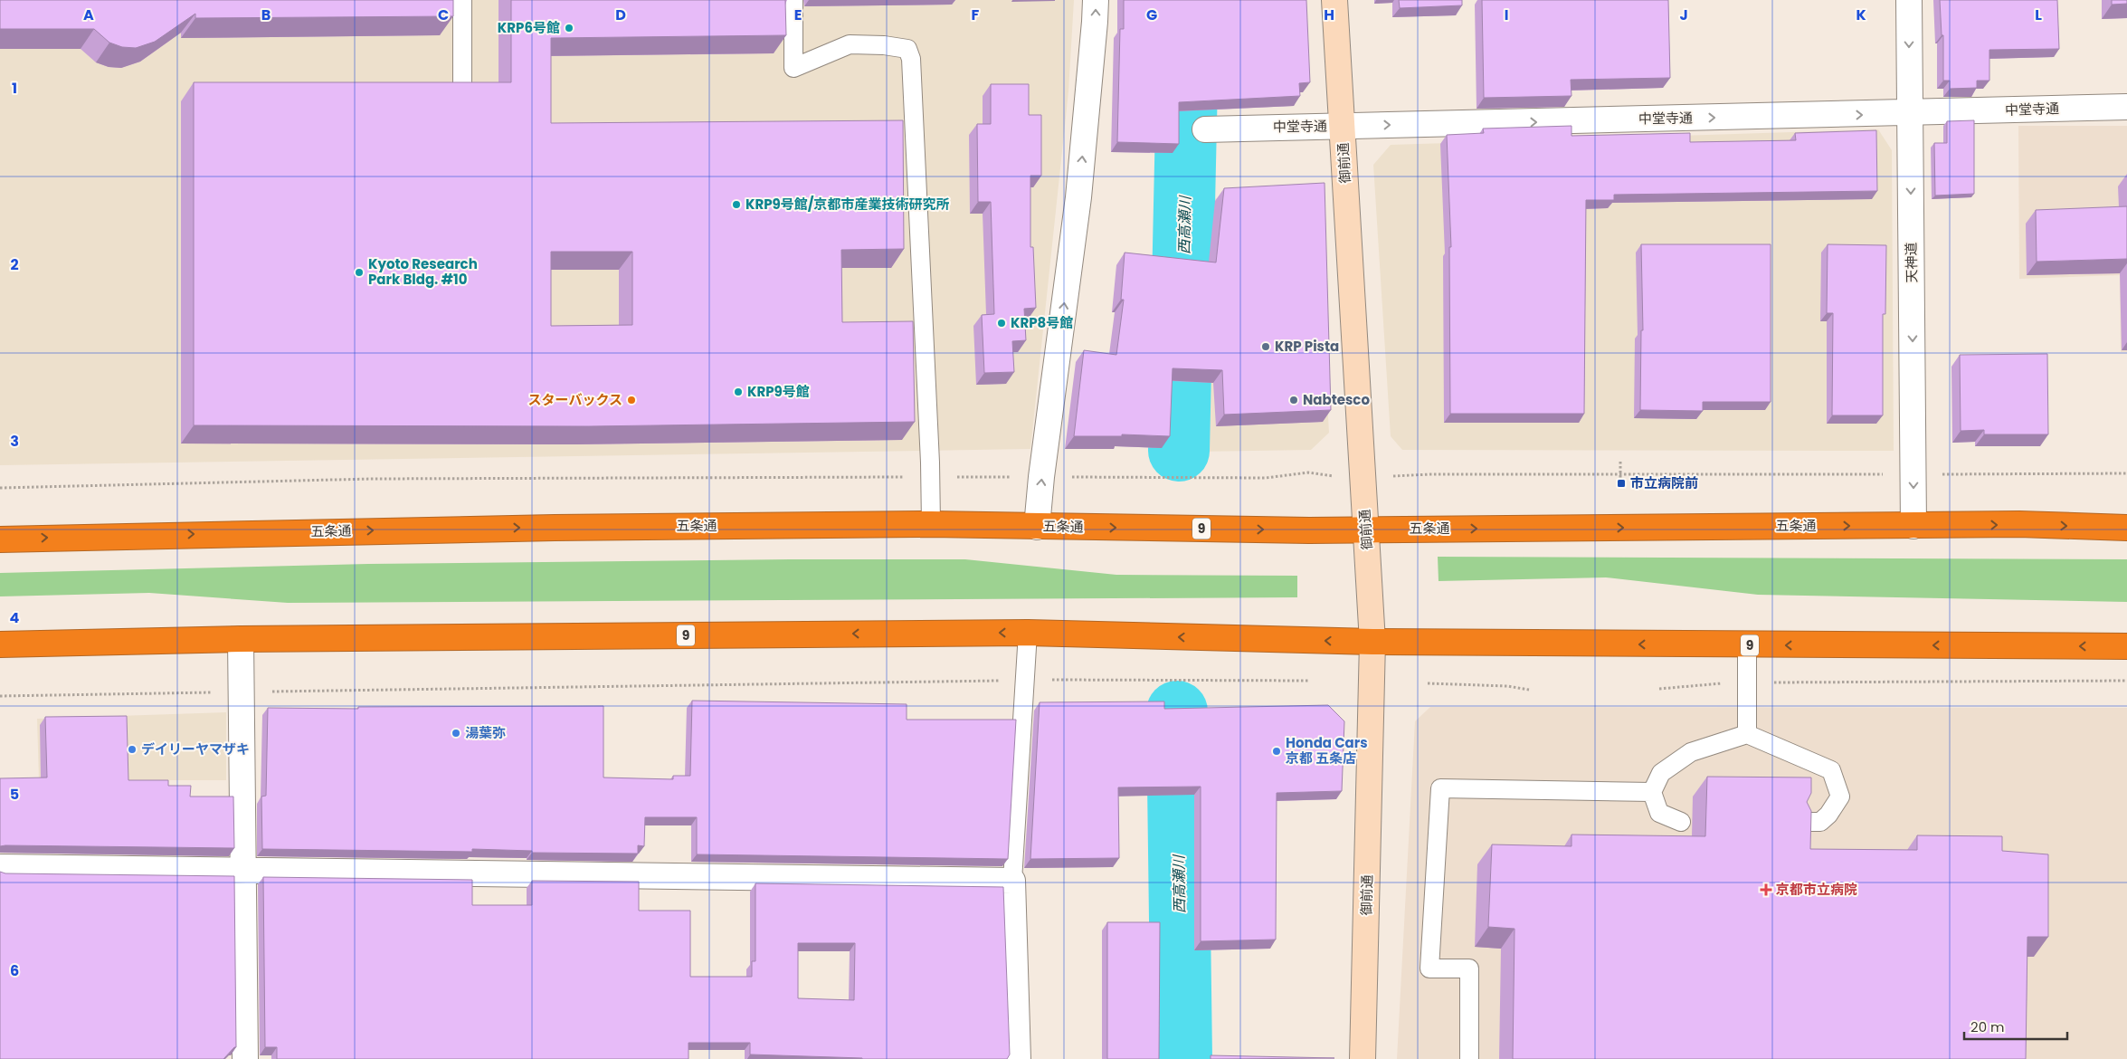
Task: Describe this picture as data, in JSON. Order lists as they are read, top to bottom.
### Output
{
  "streets": {
    "highway": ["五条通", "9"],
    "street": ["中堂寺通", "御前通", "天神道"]
  },
  "crossings": [
    ["中堂寺通", "御前通"],
    ["中堂寺通", "天神道"],
    ["御前通", "五条通"],
    ["御前通", "9"],
    ["天神道", "五条通"]
  ],
  "one_way": ["中堂寺通", "天神道"],
  "water": ["西高瀬川"],
  "places": {
    "other": [
      "KRP6号館",
      "KRP9号館/京都市産業技術研究所",
      "Kyoto Research Park Bldg. #10",
      "KRP8号館",
      "KRP Pista",
      "KRP9号館",
      "スターバックス",
      "Nabtesco",
      "湯葉弥",
      "デイリーヤマザキ",
      "Honda Cars 京都 五条店"
    ],
    "transit": ["市立病院前"],
    "health": ["京都市立病院"]
  },
  "scale_bar": "20 m",
  "grid": {
    "columns": [
      "A",
      "B",
      "C",
      "D",
      "E",
      "F",
      "G",
      "H",
      "I",
      "J",
      "K",
      "L"
    ],
    "rows": [
      "1",
      "2",
      "3",
      "4",
      "5",
      "6"
    ]
  }
}
